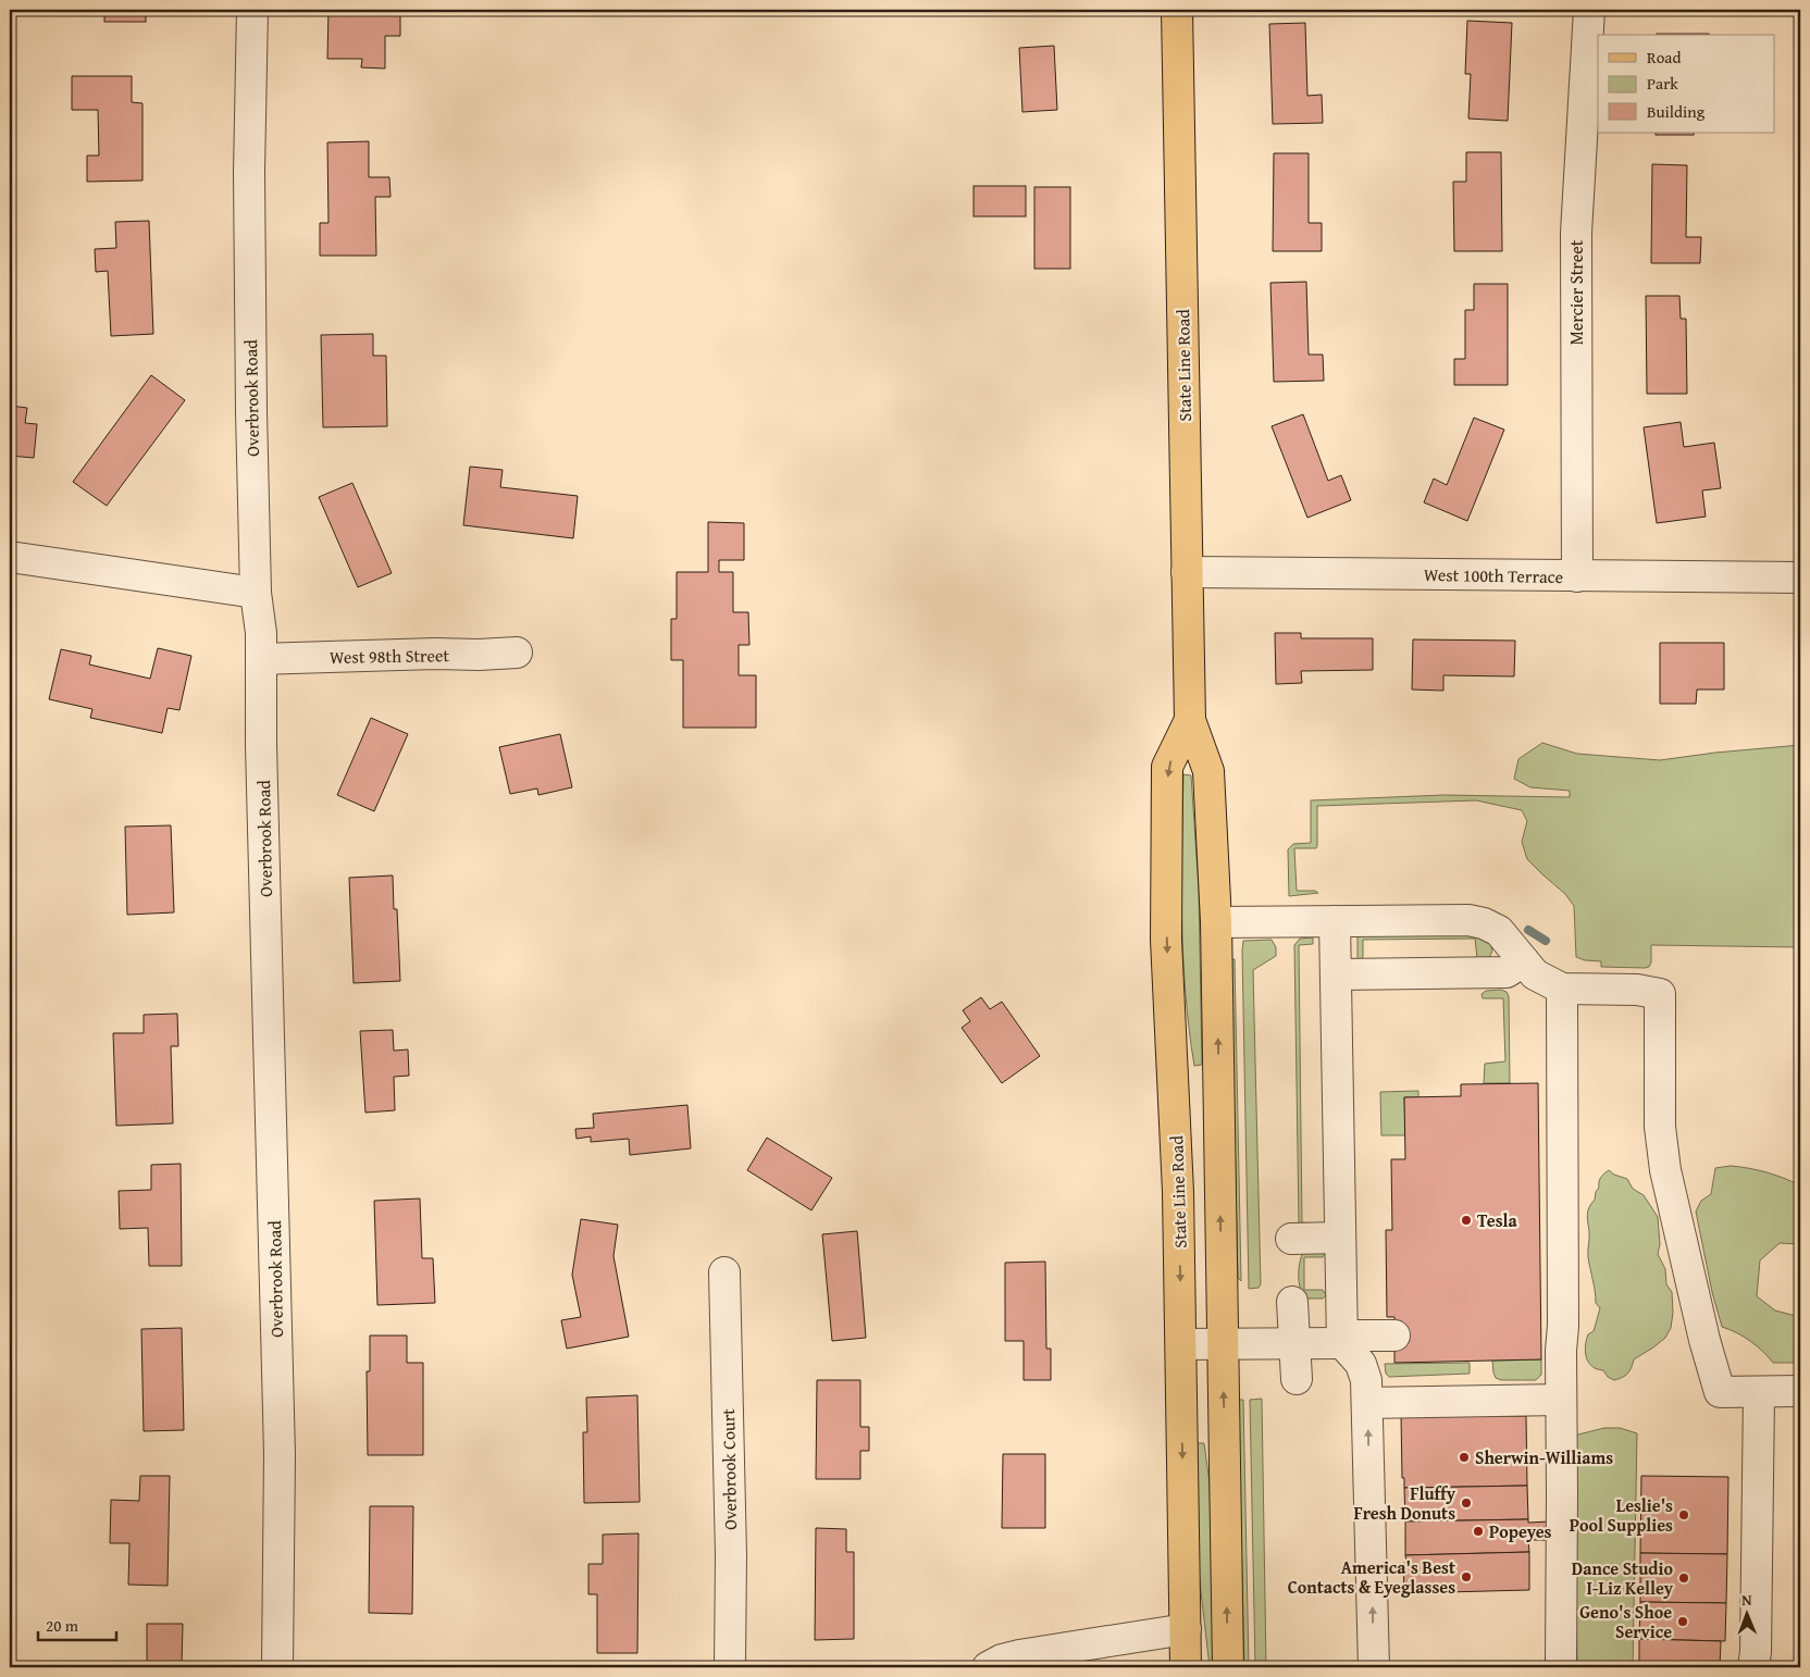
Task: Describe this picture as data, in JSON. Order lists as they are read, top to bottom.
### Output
{
  "streets": {
    "main road": ["State Line Road"],
    "street": [
      "Mercier Street",
      "Overbrook Road",
      "West 100th Terrace",
      "West 98th Street",
      "Overbrook Court"
    ]
  },
  "crossings": [
    ["Mercier Street", "West 100th Terrace"],
    ["State Line Road", "West 100th Terrace"],
    ["Overbrook Road", "West 98th Street"]
  ],
  "places": [
    "Tesla",
    "Sherwin-Williams",
    "Fluffy Fresh Donuts",
    "Leslie's Pool Supplies",
    "Popeyes",
    "America's Best Contacts & Eyeglasses",
    "Dance Studio I-Liz Kelley",
    "Geno's Shoe Service"
  ],
  "legend": ["Road", "Park", "Building"],
  "scale_bar": "20 m",
  "north": "top"
}
